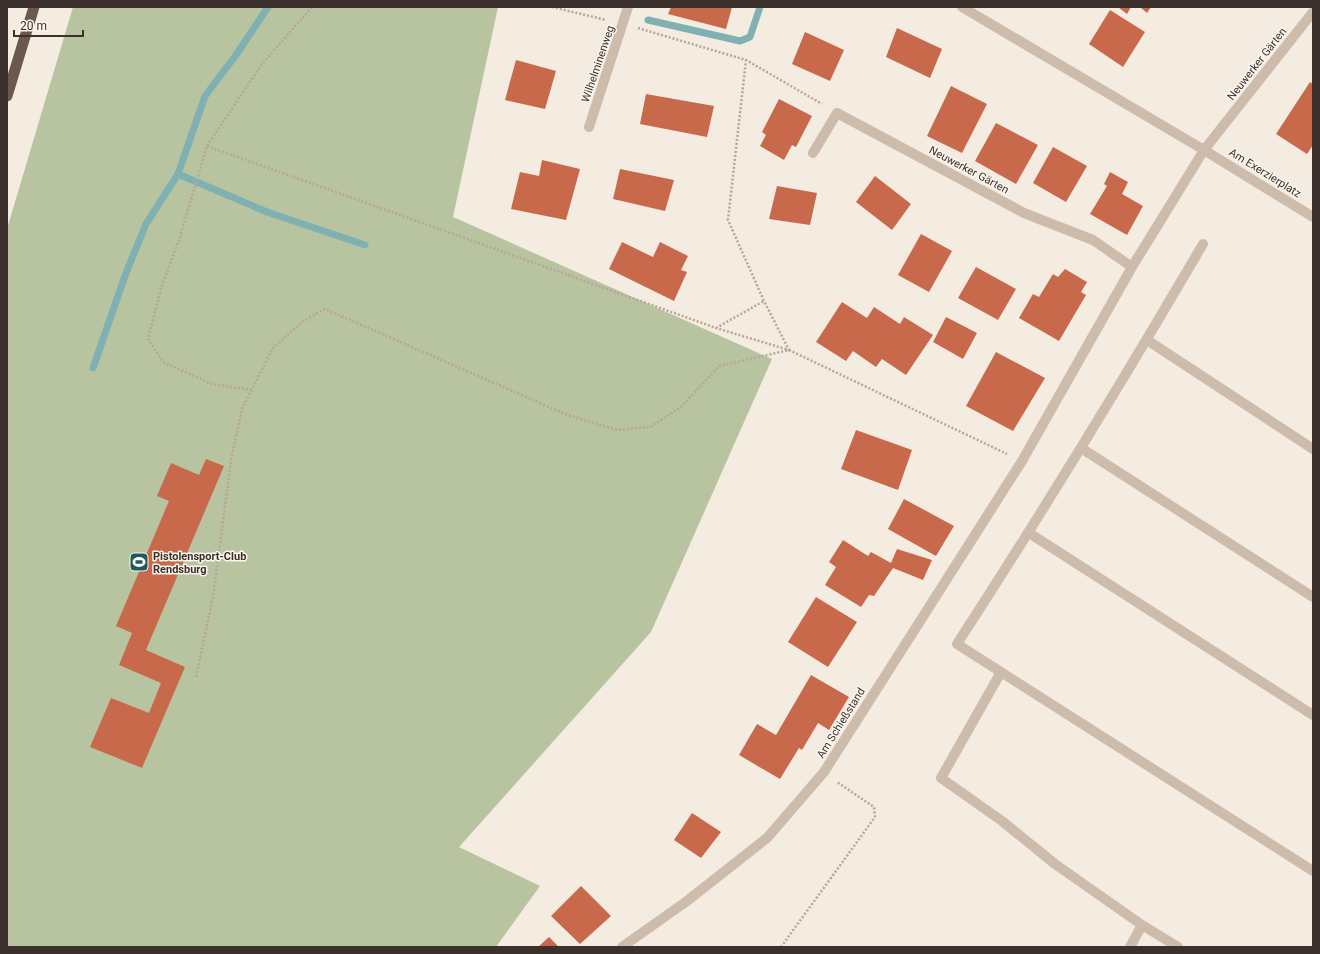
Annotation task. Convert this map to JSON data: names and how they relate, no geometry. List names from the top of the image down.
{
  "streets": {
    "street": [
      "Wilhelminenweg",
      "Neuwerker Gärten",
      "Am Exerzierplatz",
      "Am Schießstand"
    ]
  },
  "crossings": [
    ["Neuwerker Gärten", "Am Exerzierplatz"],
    ["Neuwerker Gärten", "Am Schießstand"]
  ],
  "places": {
    "sports": ["Pistolensport-Club Rendsburg"]
  },
  "scale_bar": "20 m"
}
